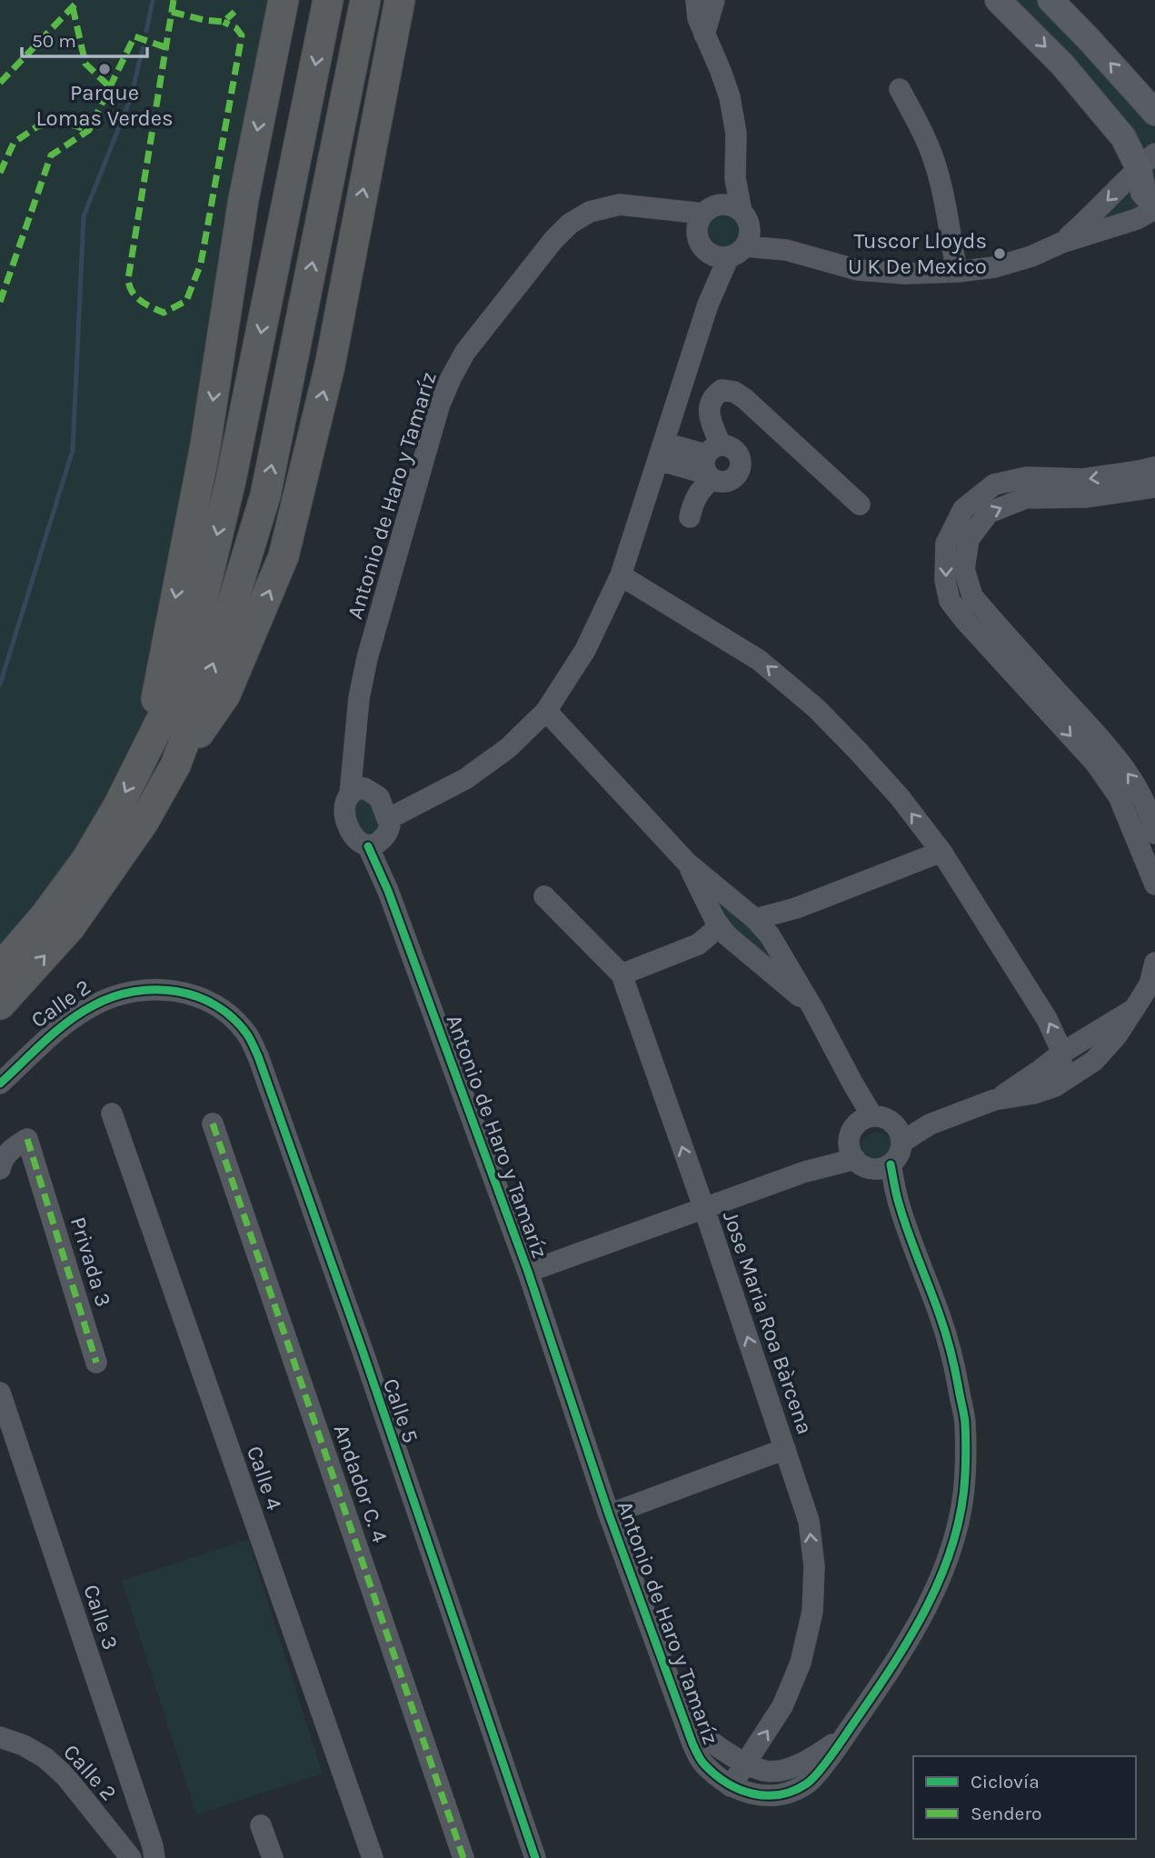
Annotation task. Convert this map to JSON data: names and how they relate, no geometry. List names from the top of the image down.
{
  "streets": {
    "street": [
      "Antonio de Haro y Tamaríz",
      "Calle 2",
      "Privada 3",
      "Jose Maria Roa Bàrcena",
      "Calle 5",
      "Calle 4",
      "Andador C. 4",
      "Calle 3"
    ]
  },
  "crossings": [
    ["Antonio de Haro y Tamaríz", "Jose Maria Roa Bàrcena"],
    ["Calle 2", "Calle 5"]
  ],
  "one_way": ["Jose Maria Roa Bàrcena"],
  "places": ["Parque Lomas Verdes", "Tuscor Lloyds U K De Mexico"],
  "legend": ["Ciclovía", "Sendero"],
  "scale_bar": "50 m"
}
